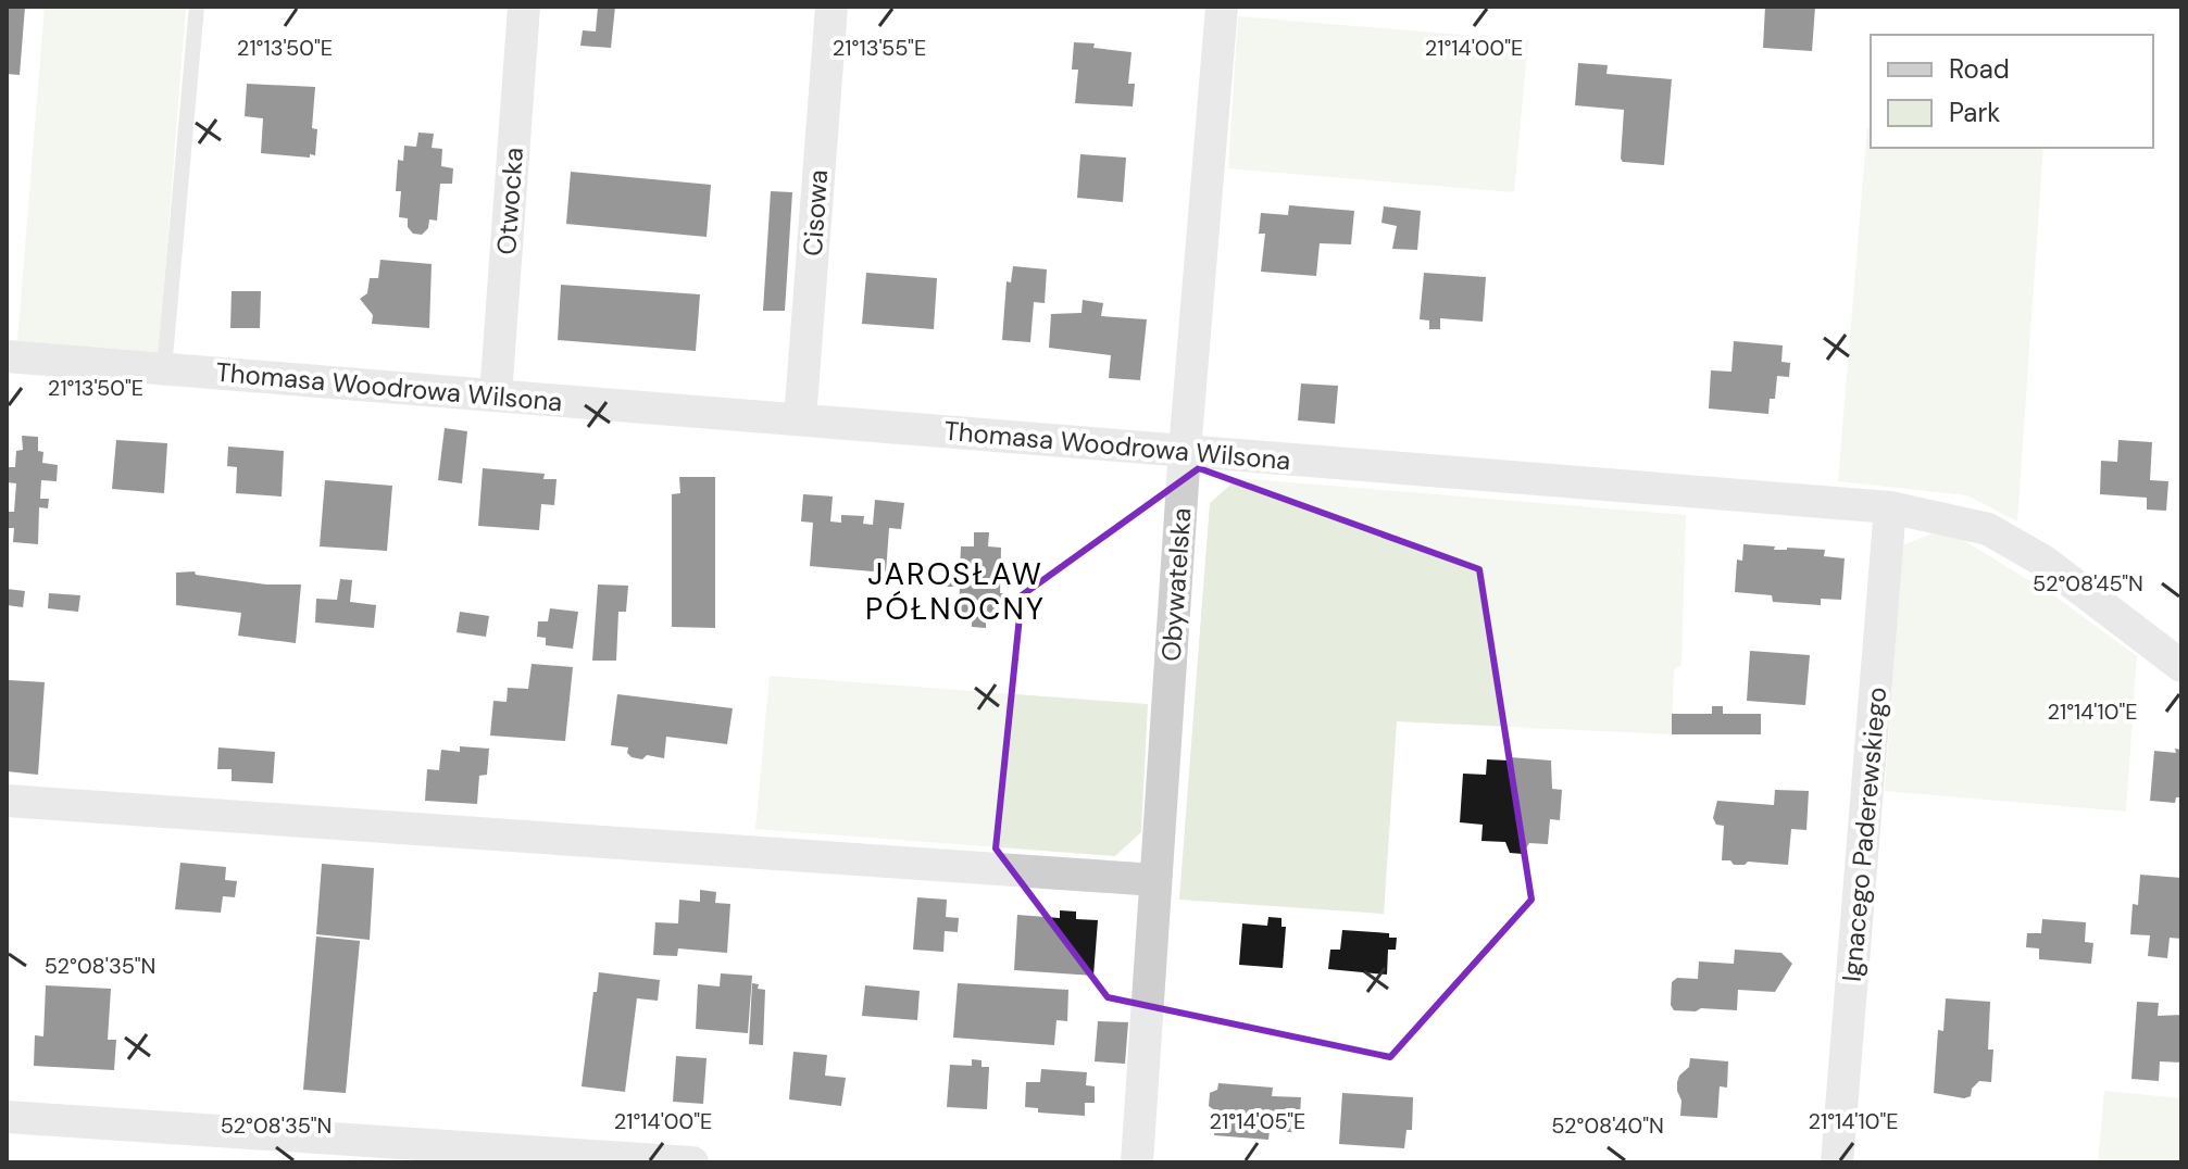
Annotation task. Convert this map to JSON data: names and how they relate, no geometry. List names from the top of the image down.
{
  "streets": {
    "street": [
      "Otwocka",
      "Cisowa",
      "Thomasa Woodrowa Wilsona",
      "Obywatelska",
      "Ignacego Paderewskiego"
    ]
  },
  "crossings": [
    ["Otwocka", "Thomasa Woodrowa Wilsona"],
    ["Cisowa", "Thomasa Woodrowa Wilsona"],
    ["Thomasa Woodrowa Wilsona", "Obywatelska"],
    ["Thomasa Woodrowa Wilsona", "Ignacego Paderewskiego"]
  ],
  "districts": ["JAROSŁAW PÓŁNOCNY"],
  "legend": ["Road", "Park"],
  "coordinates": [
    "21°13'50\"E",
    "21°13'55\"E",
    "21°14'00\"E",
    "52°08'45\"N",
    "21°14'10\"E",
    "52°08'35\"N",
    "21°14'05\"E",
    "52°08'40\"N"
  ]
}
